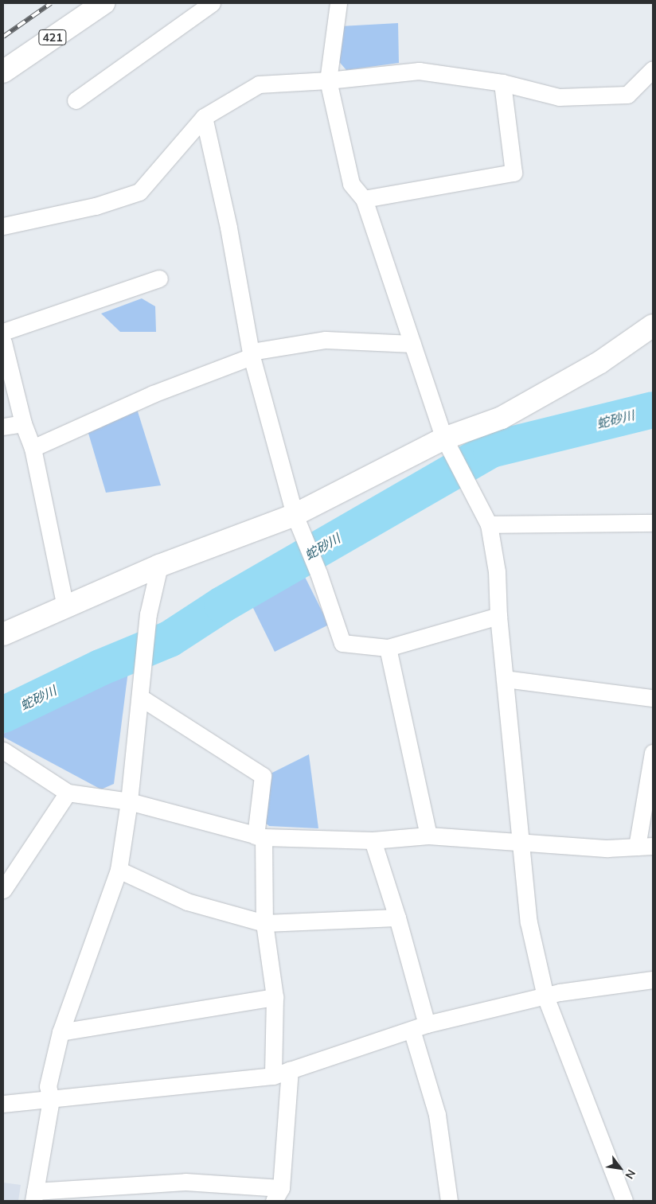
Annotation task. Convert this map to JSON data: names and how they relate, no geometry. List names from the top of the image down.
{
  "streets": {
    "main road": ["421"]
  },
  "water": ["蛇砂川"],
  "north": "bottom right"
}
